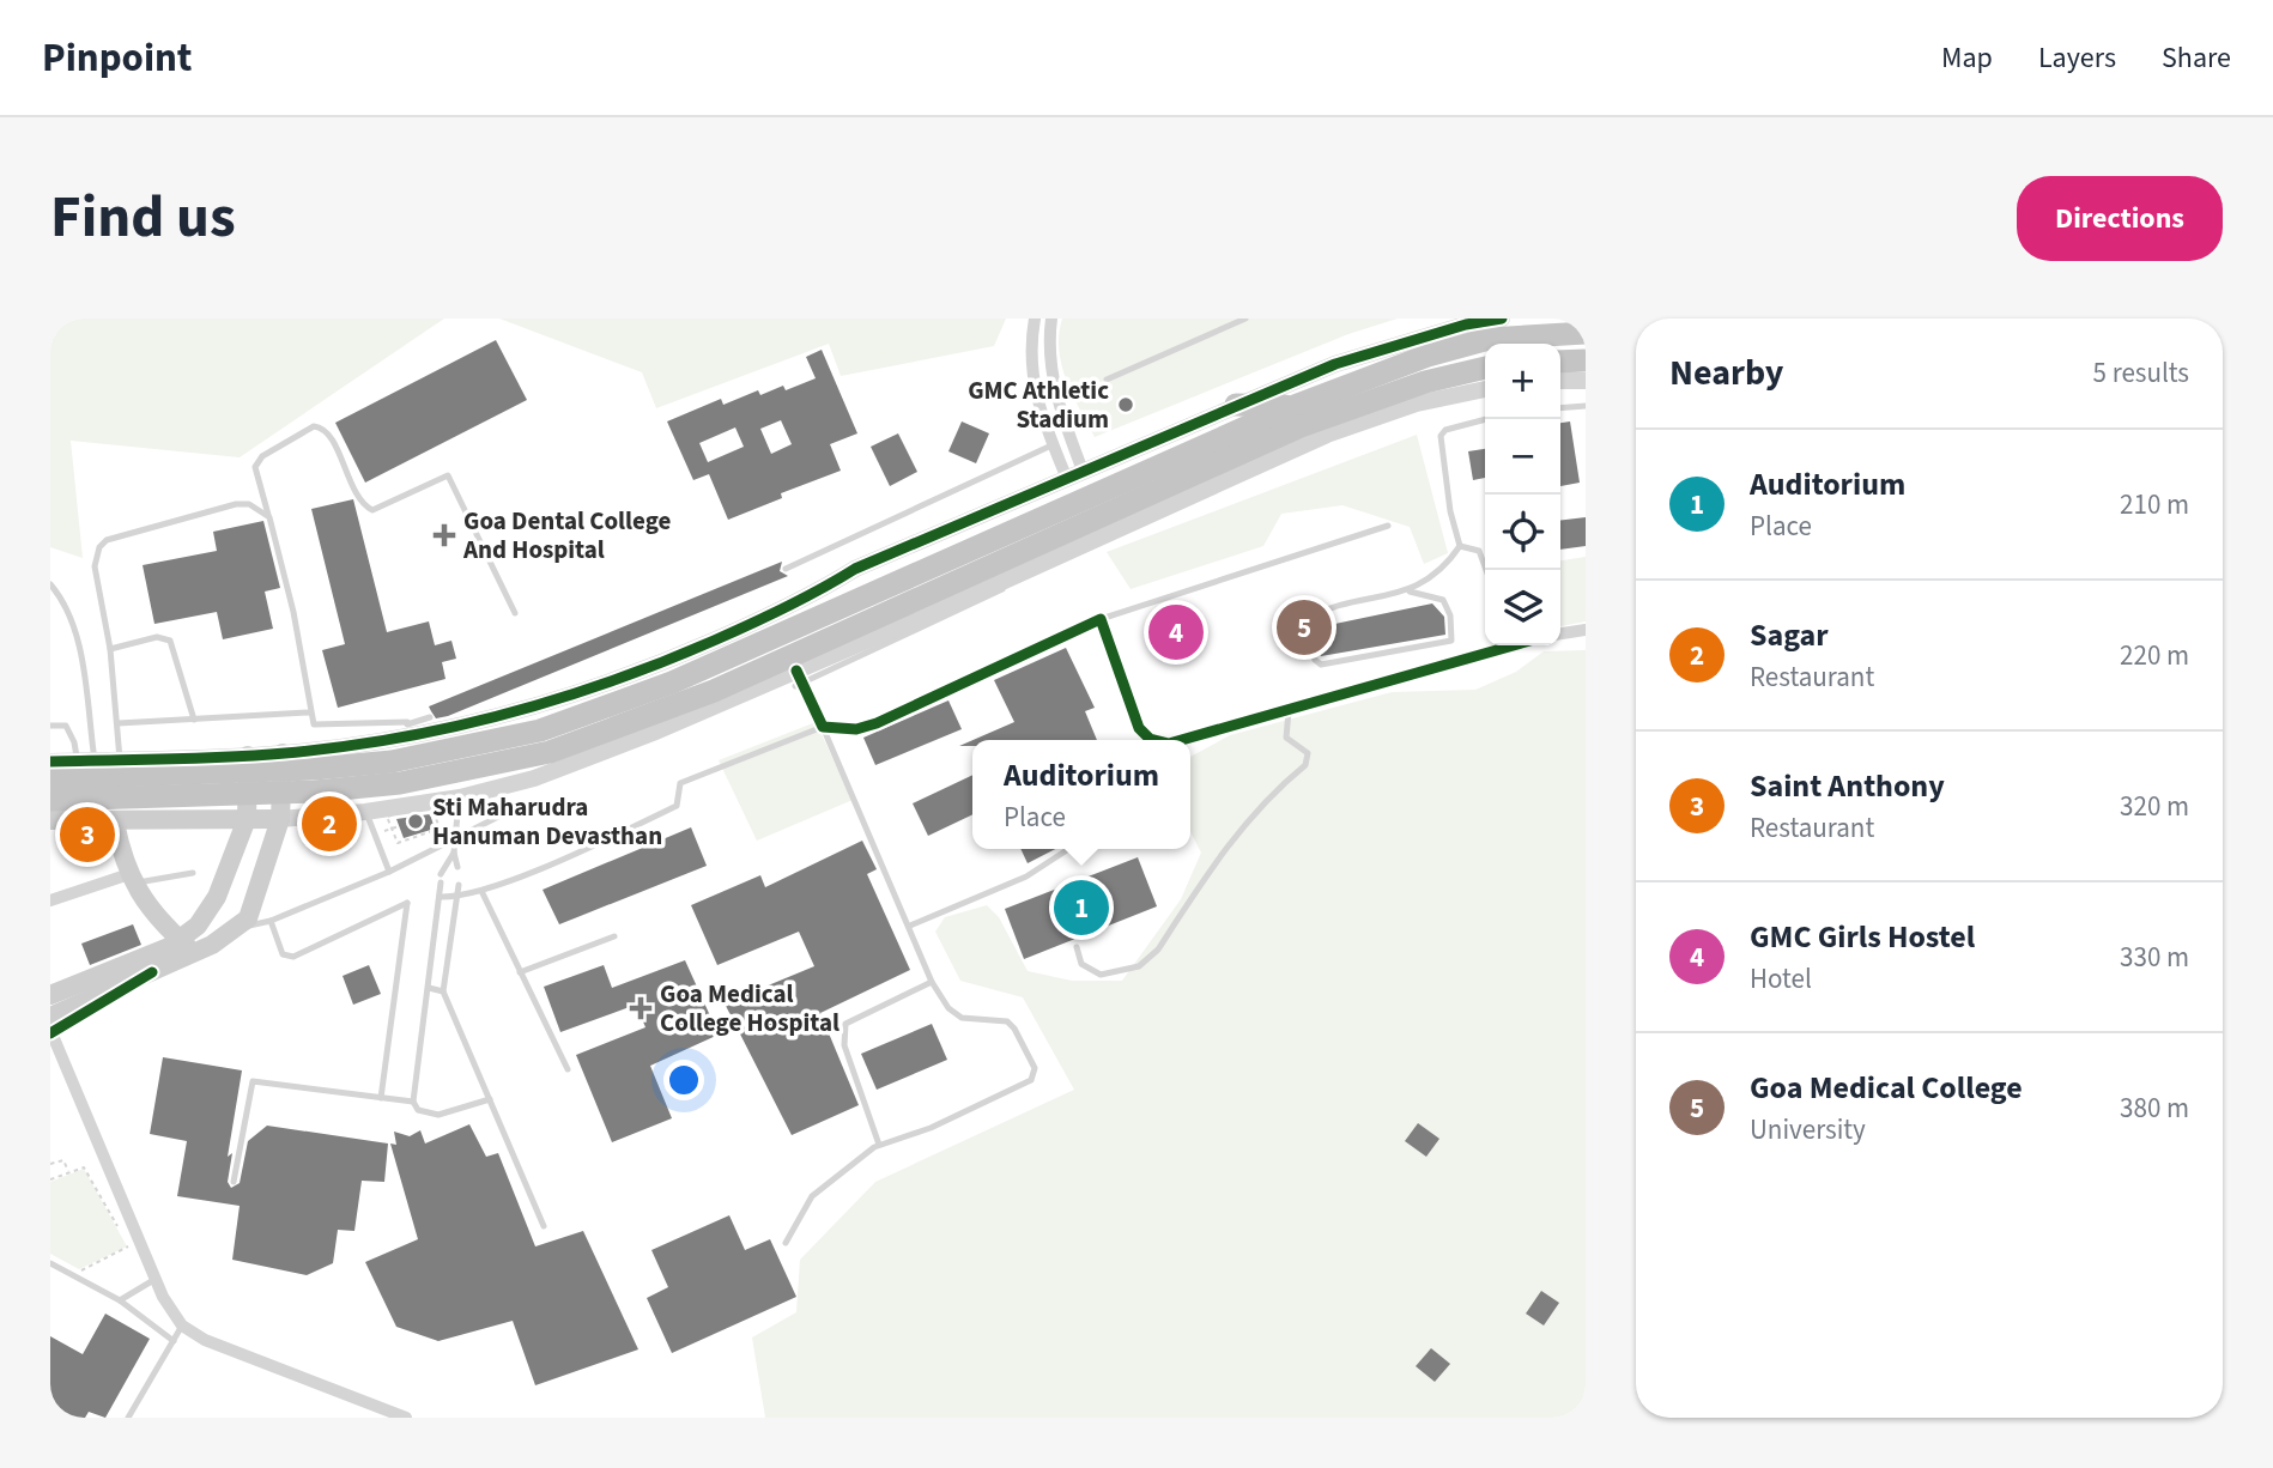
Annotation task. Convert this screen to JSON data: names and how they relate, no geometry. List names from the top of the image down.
{
  "places": {
    "other": ["GMC Athletic Stadium", "Sti Maharudra Hanuman Devasthan"],
    "health": ["Goa Dental College And Hospital", "Goa Medical College Hospital"]
  },
  "page": {
    "header": "Pinpoint",
    "nav": ["Map", "Layers", "Share"],
    "title": "Find us",
    "buttons": "Directions",
    "heading": ["Nearby", "5 results"],
    "map_buttons": ["+", "−"],
    "list": [
      {
        "mark": "1",
        "name": "Auditorium",
        "note": "Place",
        "value": "210 m"
      },
      {
        "mark": "2",
        "name": "Sagar",
        "note": "Restaurant",
        "value": "220 m"
      },
      {
        "mark": "3",
        "name": "Saint Anthony",
        "note": "Restaurant",
        "value": "320 m"
      },
      {
        "mark": "4",
        "name": "GMC Girls Hostel",
        "note": "Hotel",
        "value": "330 m"
      },
      {
        "mark": "5",
        "name": "Goa Medical College",
        "note": "University",
        "value": "380 m"
      }
    ],
    "pins": [
      "5",
      "4",
      "2",
      "3",
      "1"
    ],
    "popup": ["Auditorium", "Place"]
  }
}
